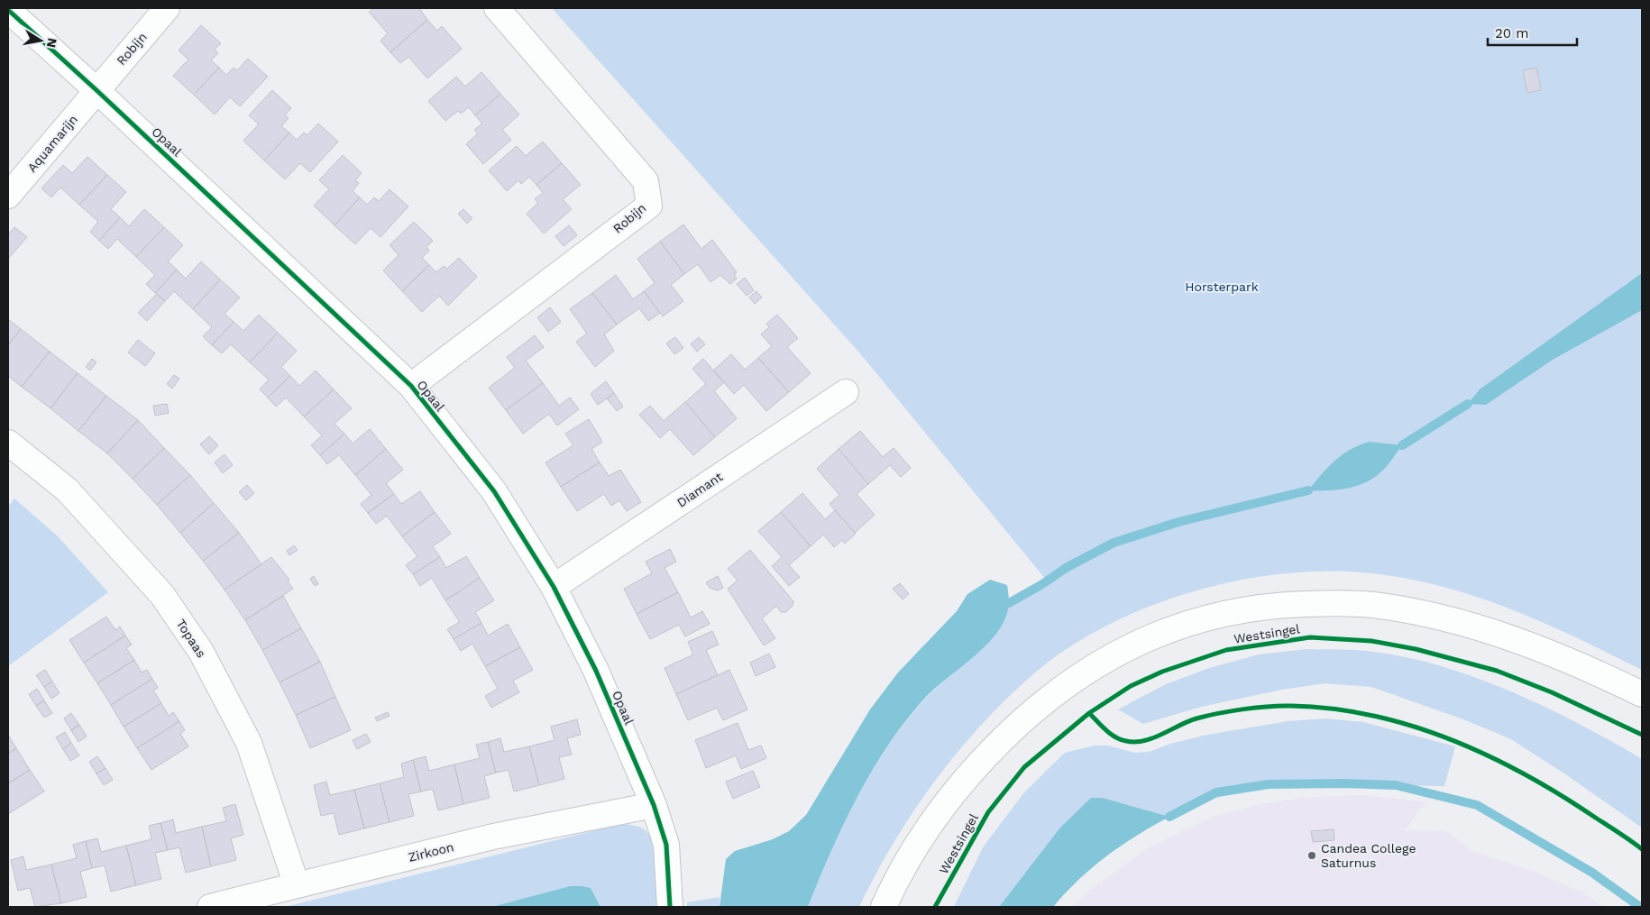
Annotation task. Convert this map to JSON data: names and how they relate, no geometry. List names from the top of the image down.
{
  "streets": {
    "street": [
      "Robijn",
      "Opaal",
      "Aquamarijn",
      "Diamant",
      "Westsingel",
      "Topaas",
      "Zirkoon"
    ]
  },
  "crossings": [
    ["Robijn", "Opaal"],
    ["Robijn", "Aquamarijn"],
    ["Opaal", "Aquamarijn"],
    ["Opaal", "Diamant"],
    ["Opaal", "Zirkoon"],
    ["Topaas", "Zirkoon"]
  ],
  "parks": ["Horsterpark"],
  "places": ["Candea College Saturnus"],
  "scale_bar": "20 m",
  "north": "right"
}
